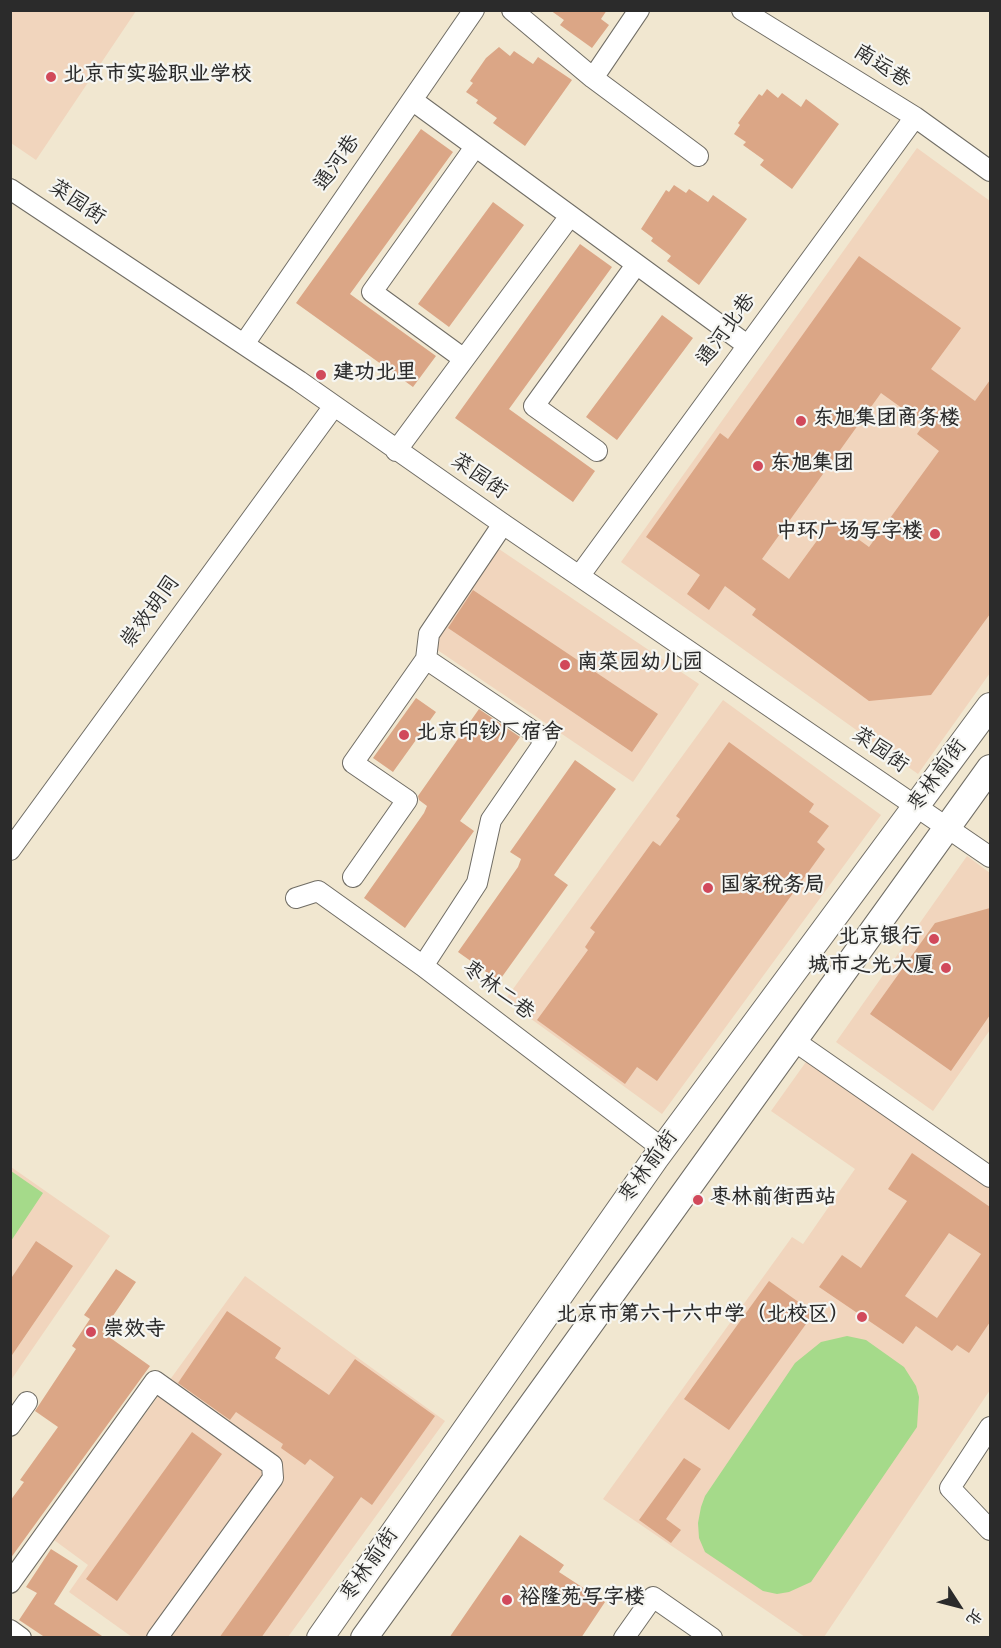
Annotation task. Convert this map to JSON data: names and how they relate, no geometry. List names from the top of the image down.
{
  "streets": {
    "main road": ["枣林前街"],
    "street": [
      "南运巷",
      "通河巷",
      "菜园街",
      "通河北巷",
      "崇效胡同",
      "枣林二巷"
    ]
  },
  "crossings": [
    ["南运巷", "通河北巷"],
    ["通河巷", "菜园街"],
    ["菜园街", "通河北巷"],
    ["菜园街", "崇效胡同"],
    ["菜园街", "枣林前街"],
    ["枣林前街", "枣林二巷"]
  ],
  "places": [
    "北京市实验职业学校",
    "建功北里",
    "东旭集团商务楼",
    "东旭集团",
    "中环广场写字楼",
    "南菜园幼儿园",
    "北京印钞厂宿舍",
    "国家税务局",
    "北京银行",
    "城市之光大厦",
    "枣林前街西站",
    "北京市第六十六中学（北校区）",
    "崇效寺",
    "裕隆苑写字楼"
  ],
  "north": "bottom right"
}
